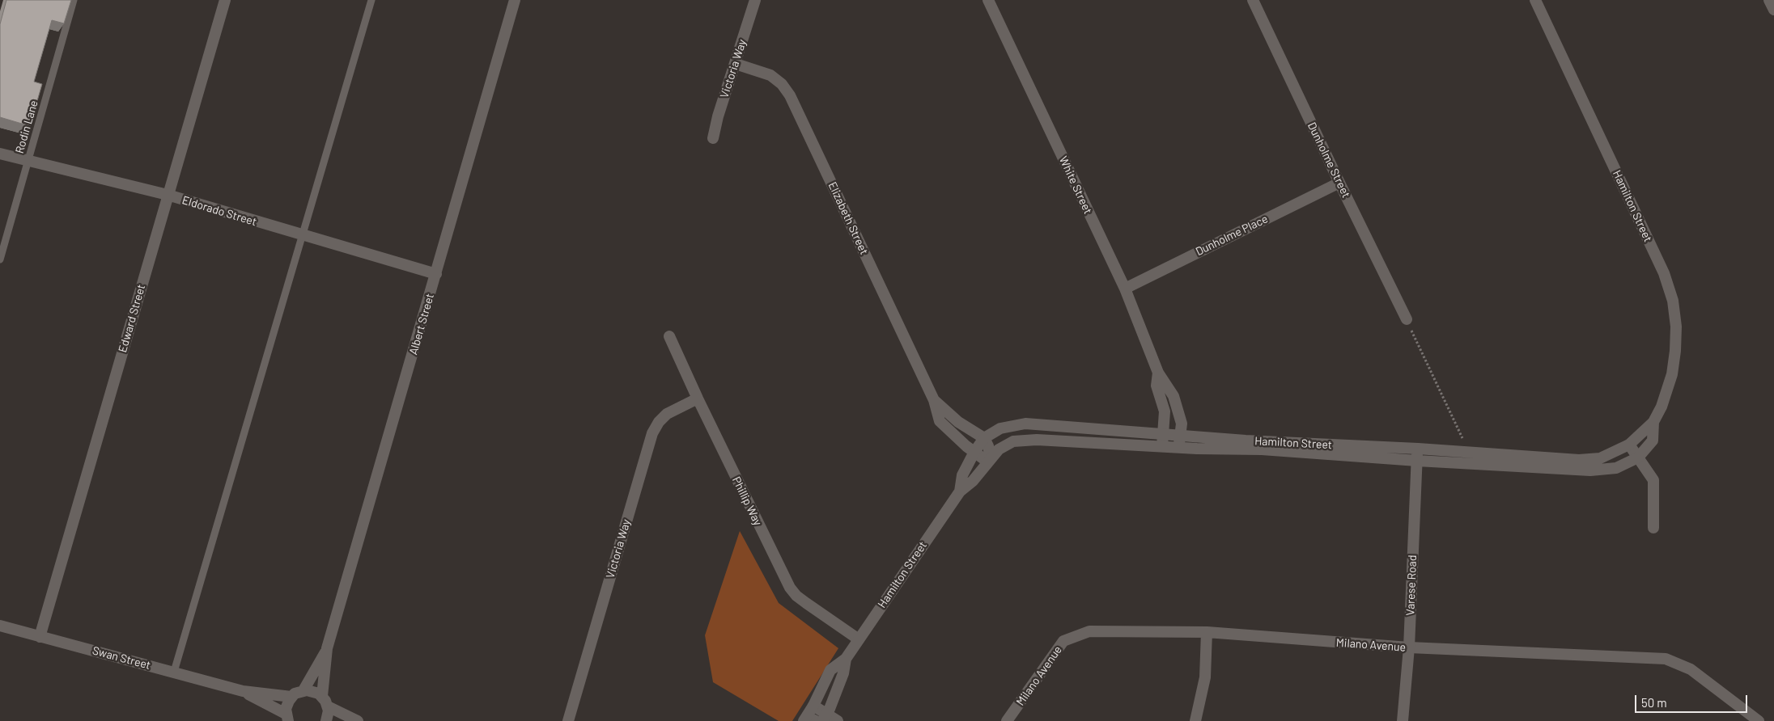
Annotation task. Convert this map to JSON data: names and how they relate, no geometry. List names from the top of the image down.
{
  "streets": {
    "street": [
      "Victoria Way",
      "Dunholme Street",
      "White Street",
      "Hamilton Street",
      "Eldorado Street",
      "Elizabeth Street",
      "Dunholme Place",
      "Edward Street",
      "Albert Street",
      "Phillip Way",
      "Varese Road",
      "Milano Avenue",
      "Swan Street"
    ],
    "lane": ["Rodin Lane"]
  },
  "crossings": [
    ["Victoria Way", "Elizabeth Street"],
    ["Victoria Way", "Phillip Way"],
    ["Rodin Lane", "Eldorado Street"],
    ["Dunholme Street", "Dunholme Place"],
    ["White Street", "Hamilton Street"],
    ["White Street", "Dunholme Place"],
    ["Hamilton Street", "Elizabeth Street"],
    ["Hamilton Street", "Phillip Way"],
    ["Hamilton Street", "Varese Road"],
    ["Eldorado Street", "Edward Street"],
    ["Eldorado Street", "Albert Street"],
    ["Edward Street", "Swan Street"],
    ["Varese Road", "Milano Avenue"]
  ],
  "scale_bar": "50 m"
}
